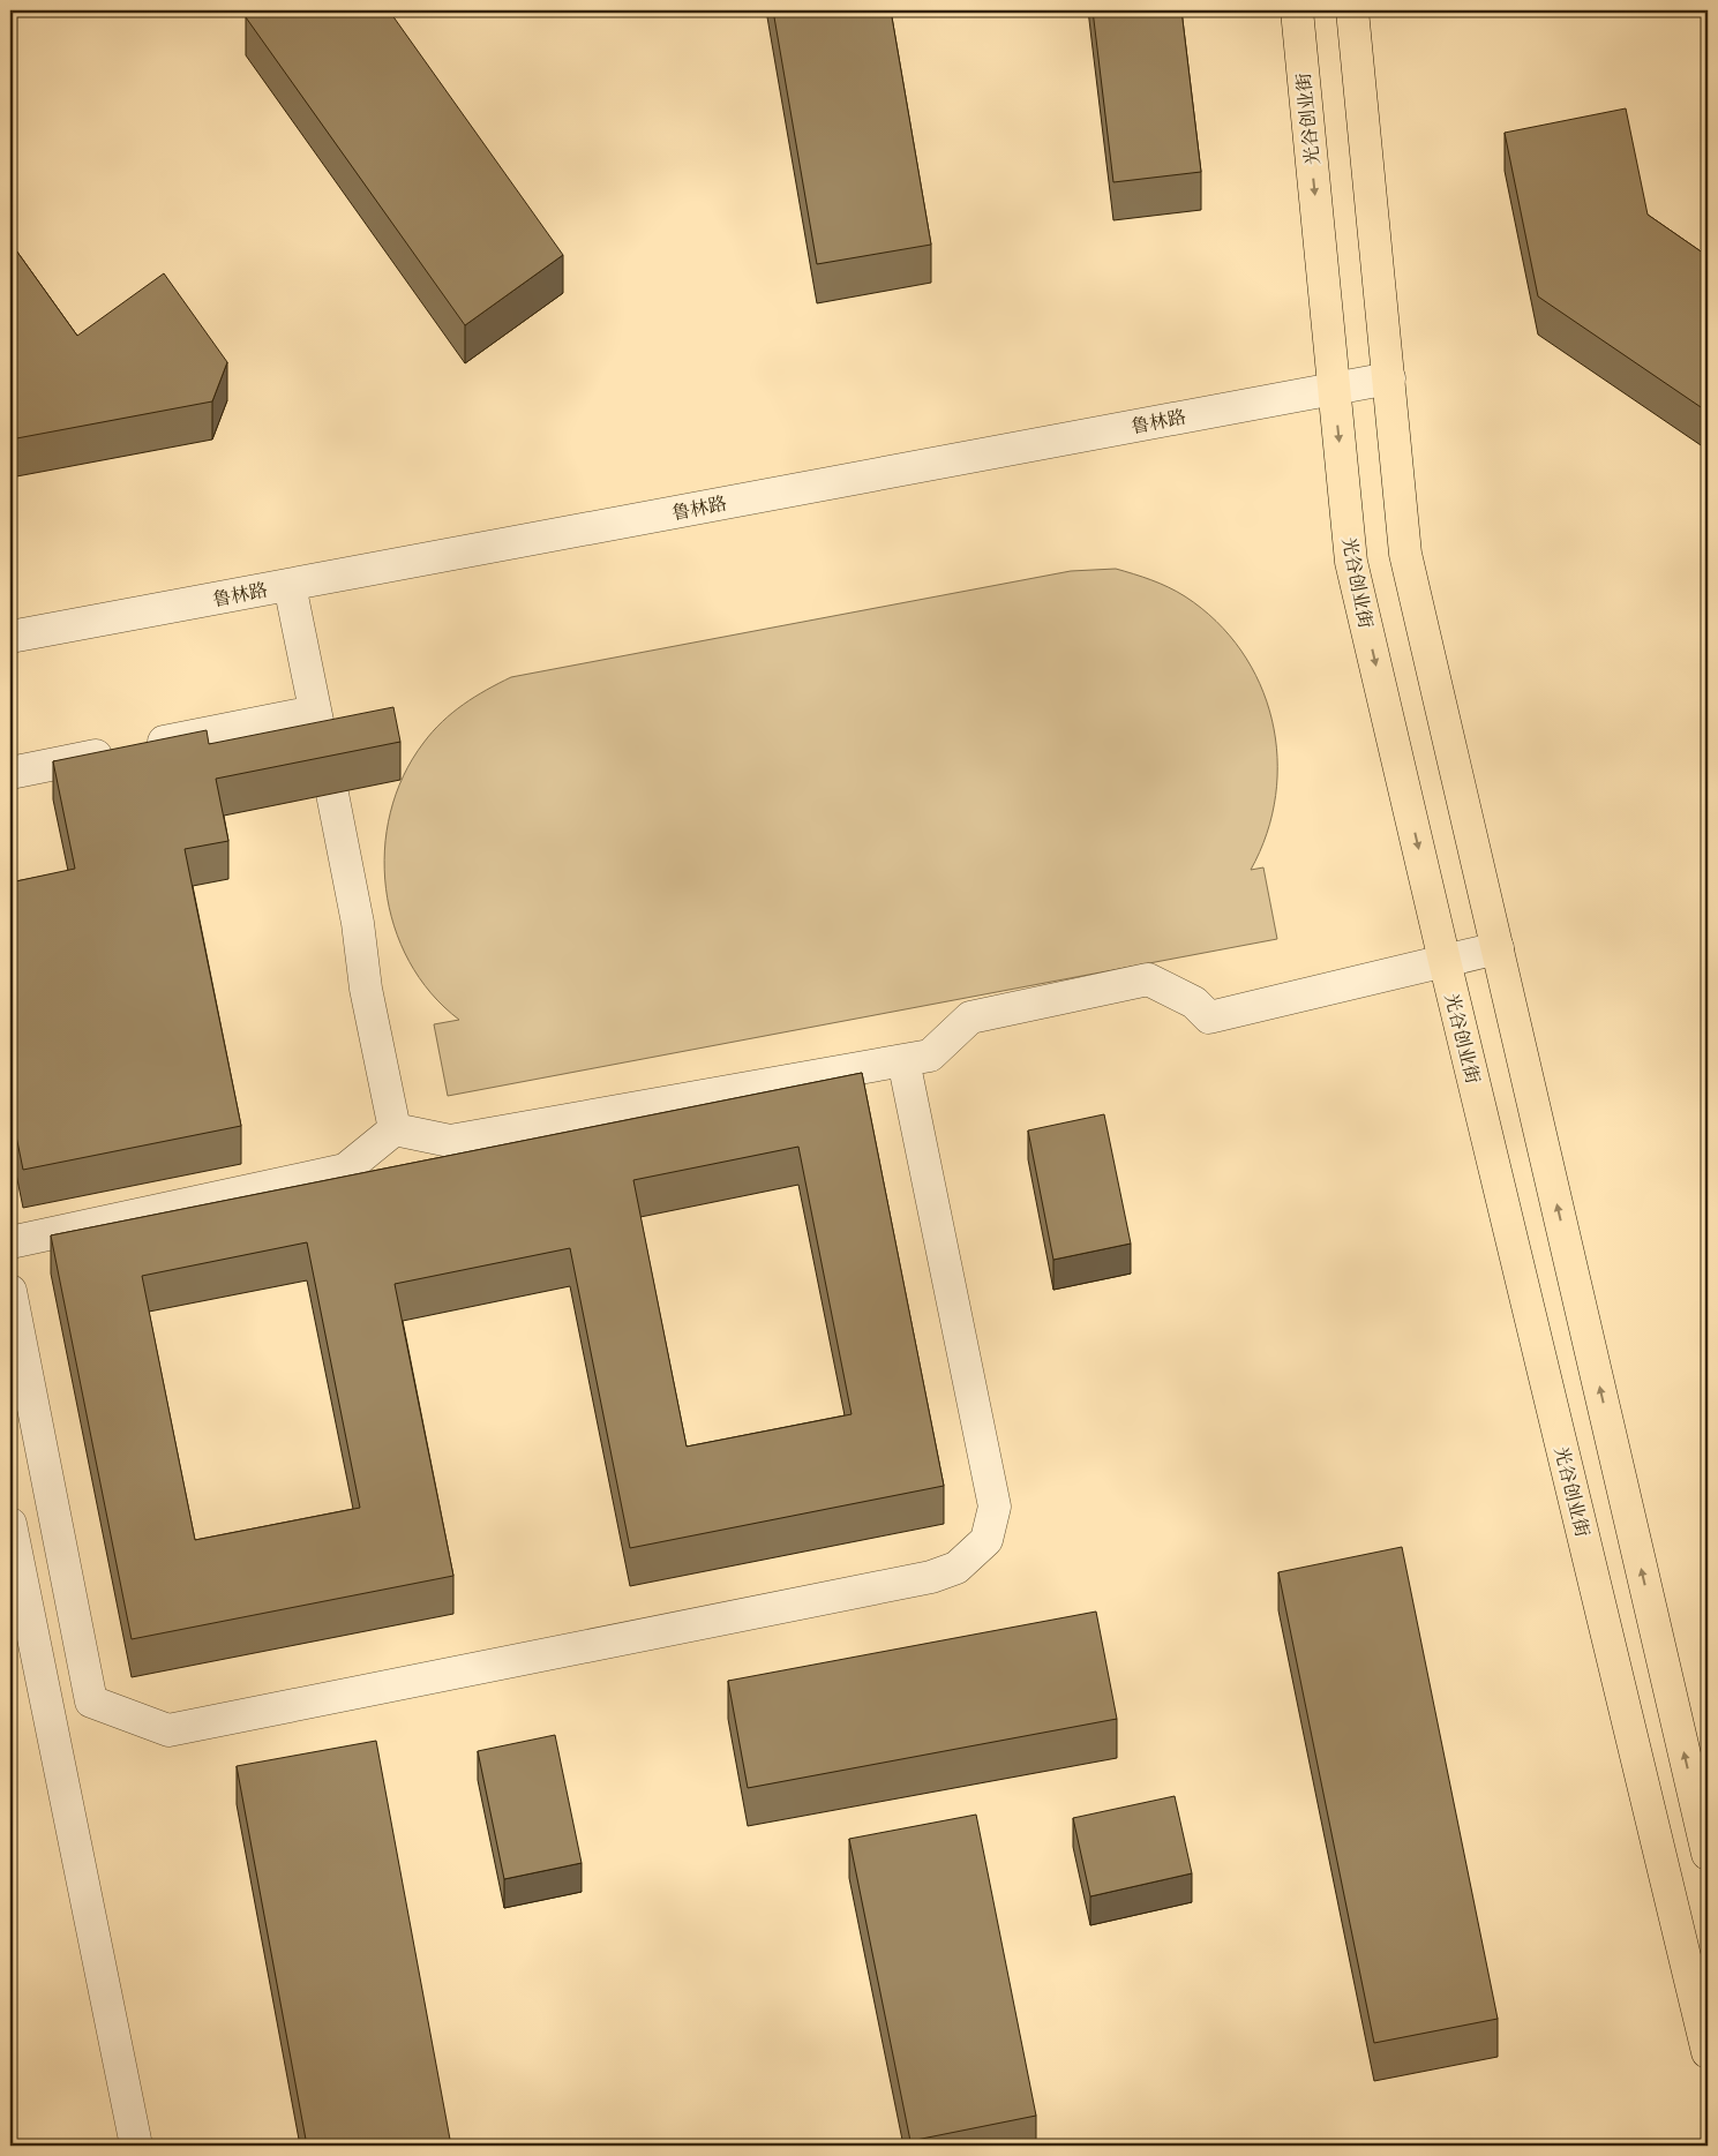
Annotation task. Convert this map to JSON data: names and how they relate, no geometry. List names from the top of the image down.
{
  "streets": {
    "main road": ["光谷创业街"],
    "street": ["鲁林路"]
  },
  "crossings": [
    ["光谷创业街", "鲁林路"]
  ]
}
